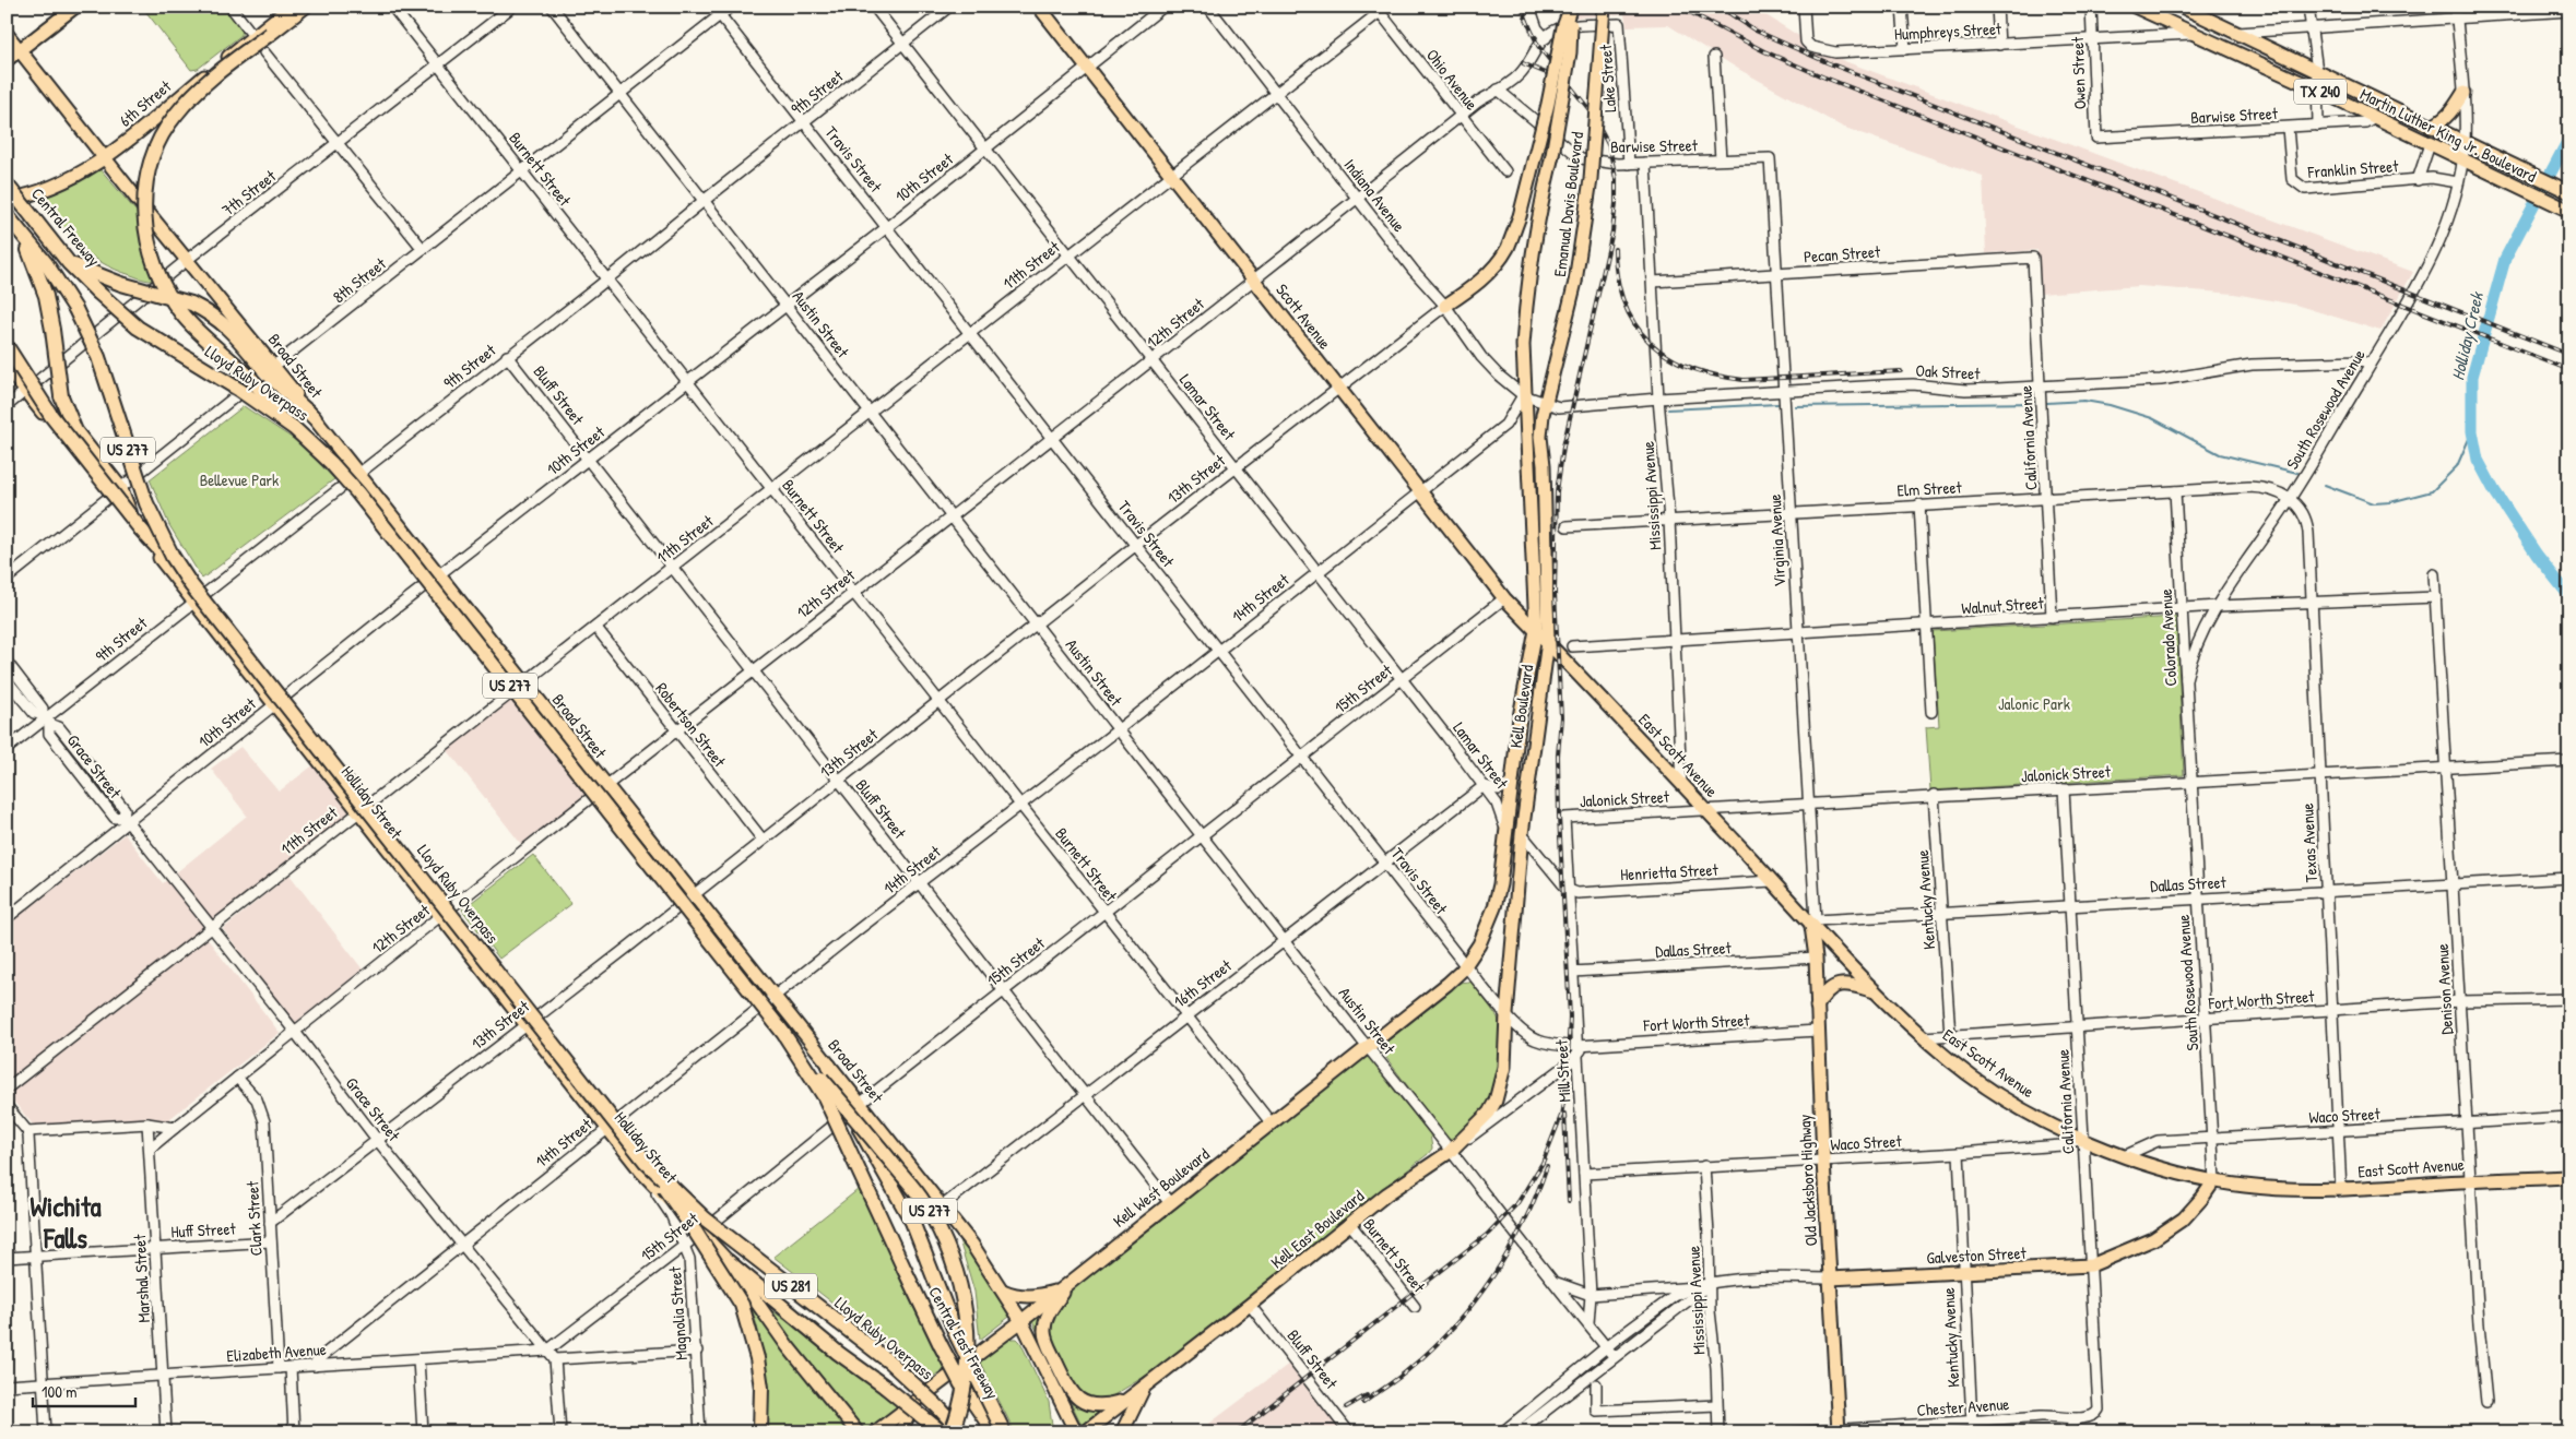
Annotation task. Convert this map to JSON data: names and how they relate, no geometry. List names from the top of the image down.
{
  "streets": {
    "highway": [
      "Central Freeway",
      "Lloyd Ruby Overpass",
      "US 277",
      "US 281",
      "Central East Freeway"
    ],
    "main road": [
      "TX 240",
      "6th Street",
      "Martin Luther King Jr. Boulevard",
      "Emanual Davis Boulevard",
      "Scott Avenue",
      "Broad Street",
      "Kell Boulevard",
      "East Scott Avenue",
      "Holliday Street",
      "Old Jacksboro Highway",
      "Kell West Boulevard",
      "Kell East Boulevard",
      "Galveston Street"
    ],
    "street": [
      "Humphreys Street",
      "Owen Street",
      "Lake Street",
      "Ohio Avenue",
      "9th Street",
      "Barwise Street",
      "Travis Street",
      "Burnett Street",
      "Franklin Street",
      "10th Street",
      "7th Street",
      "Indiana Avenue",
      "Pecan Street",
      "11th Street",
      "8th Street",
      "12th Street",
      "Austin Street",
      "Oak Street",
      "Bluff Street",
      "Lamar Street",
      "South Rosewood Avenue",
      "California Avenue",
      "13th Street",
      "Elm Street",
      "Mississippi Avenue",
      "Virginia Avenue",
      "14th Street",
      "Walnut Street",
      "Colorado Avenue",
      "15th Street",
      "Robertson Street",
      "Grace Street",
      "Jalonick Street",
      "Texas Avenue",
      "Henrietta Street",
      "Dallas Street",
      "Kentucky Avenue",
      "16th Street",
      "Denison Avenue",
      "Fort Worth Street",
      "Mill Street",
      "Waco Street",
      "Clark Street",
      "Huff Street",
      "Marshal Street",
      "Magnolia Street",
      "Elizabeth Avenue",
      "Chester Avenue"
    ]
  },
  "crossings": [
    ["Humphreys Street", "Owen Street"],
    ["Humphreys Street", "Martin Luther King Jr. Boulevard"],
    ["Owen Street", "Barwise Street"],
    ["Lake Street", "Barwise Street"],
    ["Lake Street", "12th Street"],
    ["Ohio Avenue", "11th Street"],
    ["Ohio Avenue", "12th Street"],
    ["9th Street", "Travis Street"],
    ["9th Street", "Burnett Street"],
    ["9th Street", "Austin Street"],
    ["9th Street", "Broad Street"],
    ["9th Street", "Bluff Street"],
    ["9th Street", "Lamar Street"],
    ["9th Street", "Grace Street"],
    ["9th Street", "Holliday Street"],
    ["6th Street", "Broad Street"],
    ["Barwise Street", "Martin Luther King Jr. Boulevard"],
    ["Barwise Street", "Franklin Street"],
    ["Barwise Street", "12th Street"],
    ["Barwise Street", "Mississippi Avenue"],
    ["Barwise Street", "Virginia Avenue"],
    ["Martin Luther King Jr. Boulevard", "South Rosewood Avenue"],
    ["Travis Street", "10th Street"],
    ["Travis Street", "11th Street"],
    ["Travis Street", "8th Street"],
    ["Travis Street", "12th Street"],
    ["Travis Street", "13th Street"],
    ["Travis Street", "14th Street"],
    ["Travis Street", "15th Street"],
    ["Travis Street", "Kell Boulevard"],
    ["Travis Street", "16th Street"],
    ["Travis Street", "Fort Worth Street"],
    ["Travis Street", "Mill Street"],
    ["Travis Street", "Kell West Boulevard"],
    ["Travis Street", "Kell East Boulevard"],
    ["Burnett Street", "10th Street"],
    ["Burnett Street", "7th Street"],
    ["Burnett Street", "11th Street"],
    ["Burnett Street", "8th Street"],
    ["Burnett Street", "12th Street"],
    ["Burnett Street", "13th Street"],
    ["Burnett Street", "14th Street"],
    ["Burnett Street", "15th Street"],
    ["Burnett Street", "16th Street"],
    ["Burnett Street", "Kell West Boulevard"],
    ["Burnett Street", "Kell East Boulevard"],
    ["Franklin Street", "South Rosewood Avenue"],
    ["10th Street", "Scott Avenue"],
    ["10th Street", "Austin Street"],
    ["10th Street", "Broad Street"],
    ["10th Street", "Bluff Street"],
    ["10th Street", "Lamar Street"],
    ["10th Street", "Grace Street"],
    ["10th Street", "Holliday Street"],
    ["7th Street", "Broad Street"],
    ["7th Street", "Holliday Street"],
    ["Indiana Avenue", "Emanual Davis Boulevard"],
    ["Indiana Avenue", "11th Street"],
    ["Indiana Avenue", "12th Street"],
    ["Indiana Avenue", "Oak Street"],
    ["Indiana Avenue", "13th Street"],
    ["Indiana Avenue", "14th Street"],
    ["Indiana Avenue", "Kell Boulevard"],
    ["Emanual Davis Boulevard", "Oak Street"],
    ["Emanual Davis Boulevard", "14th Street"],
    ["Emanual Davis Boulevard", "Kell Boulevard"],
    ["Central Freeway", "Lloyd Ruby Overpass"],
    ["Pecan Street", "California Avenue"],
    ["Pecan Street", "Mississippi Avenue"],
    ["Pecan Street", "Virginia Avenue"],
    ["11th Street", "Scott Avenue"],
    ["11th Street", "Austin Street"],
    ["11th Street", "Broad Street"],
    ["11th Street", "Bluff Street"],
    ["11th Street", "Lamar Street"],
    ["11th Street", "Robertson Street"],
    ["11th Street", "Grace Street"],
    ["11th Street", "Holliday Street"],
    ["8th Street", "Austin Street"],
    ["8th Street", "Broad Street"],
    ["8th Street", "Holliday Street"],
    ["Scott Avenue", "12th Street"],
    ["Scott Avenue", "13th Street"],
    ["Scott Avenue", "14th Street"],
    ["Scott Avenue", "15th Street"],
    ["Scott Avenue", "Kell Boulevard"],
    ["Scott Avenue", "East Scott Avenue"],
    ["12th Street", "Austin Street"],
    ["12th Street", "Broad Street"],
    ["12th Street", "Bluff Street"],
    ["12th Street", "Lamar Street"],
    ["12th Street", "Robertson Street"],
    ["12th Street", "Grace Street"],
    ["12th Street", "Holliday Street"],
    ["12th Street", "Clark Street"],
    ["12th Street", "Marshal Street"],
    ["Austin Street", "13th Street"],
    ["Austin Street", "14th Street"],
    ["Austin Street", "15th Street"],
    ["Austin Street", "16th Street"],
    ["Austin Street", "Mill Street"],
    ["Austin Street", "Kell West Boulevard"],
    ["Austin Street", "Kell East Boulevard"],
    ["Austin Street", "Galveston Street"],
    ["Broad Street", "13th Street"],
    ["Broad Street", "14th Street"],
    ["Broad Street", "15th Street"],
    ["Broad Street", "16th Street"],
    ["Broad Street", "Kell West Boulevard"],
    ["Oak Street", "South Rosewood Avenue"],
    ["Oak Street", "California Avenue"],
    ["Oak Street", "Mississippi Avenue"],
    ["Oak Street", "Virginia Avenue"],
    ["Oak Street", "14th Street"],
    ["Oak Street", "Kell Boulevard"],
    ["Lloyd Ruby Overpass", "US 277"],
    ["Lloyd Ruby Overpass", "Holliday Street"],
    ["Lloyd Ruby Overpass", "Magnolia Street"],
    ["Lloyd Ruby Overpass", "Central East Freeway"],
    ["Bluff Street", "13th Street"],
    ["Bluff Street", "14th Street"],
    ["Bluff Street", "15th Street"],
    ["Bluff Street", "16th Street"],
    ["Bluff Street", "Kell West Boulevard"],
    ["Bluff Street", "Kell East Boulevard"],
    ["Lamar Street", "13th Street"],
    ["Lamar Street", "14th Street"],
    ["Lamar Street", "15th Street"],
    ["Lamar Street", "Kell Boulevard"],
    ["Lamar Street", "16th Street"],
    ["South Rosewood Avenue", "Elm Street"],
    ["South Rosewood Avenue", "Walnut Street"],
    ["South Rosewood Avenue", "Colorado Avenue"],
    ["South Rosewood Avenue", "East Scott Avenue"],
    ["South Rosewood Avenue", "Jalonick Street"],
    ["South Rosewood Avenue", "Texas Avenue"],
    ["South Rosewood Avenue", "Dallas Street"],
    ["South Rosewood Avenue", "Fort Worth Street"],
    ["South Rosewood Avenue", "Waco Street"],
    ["South Rosewood Avenue", "Galveston Street"],
    ["California Avenue", "Elm Street"],
    ["California Avenue", "Walnut Street"],
    ["California Avenue", "East Scott Avenue"],
    ["California Avenue", "Jalonick Street"],
    ["California Avenue", "Dallas Street"],
    ["California Avenue", "Fort Worth Street"],
    ["California Avenue", "Waco Street"],
    ["California Avenue", "Galveston Street"],
    ["California Avenue", "Chester Avenue"],
    ["US 277", "Holliday Street"],
    ["US 277", "Magnolia Street"],
    ["13th Street", "Robertson Street"],
    ["13th Street", "Grace Street"],
    ["13th Street", "Holliday Street"],
    ["13th Street", "Clark Street"],
    ["Elm Street", "Mississippi Avenue"],
    ["Elm Street", "Virginia Avenue"],
    ["Elm Street", "Colorado Avenue"],
    ["Elm Street", "Texas Avenue"],
    ["Mississippi Avenue", "Walnut Street"],
    ["Mississippi Avenue", "East Scott Avenue"],
    ["Mississippi Avenue", "Waco Street"],
    ["Mississippi Avenue", "Galveston Street"],
    ["Virginia Avenue", "Walnut Street"],
    ["Virginia Avenue", "East Scott Avenue"],
    ["Virginia Avenue", "Jalonick Street"],
    ["Virginia Avenue", "Dallas Street"],
    ["Virginia Avenue", "Old Jacksboro Highway"],
    ["14th Street", "Kell Boulevard"],
    ["14th Street", "Grace Street"],
    ["14th Street", "Holliday Street"],
    ["14th Street", "Elizabeth Avenue"],
    ["Walnut Street", "Colorado Avenue"],
    ["Walnut Street", "Texas Avenue"],
    ["Walnut Street", "Denison Avenue"],
    ["Colorado Avenue", "Jalonick Street"],
    ["15th Street", "Grace Street"],
    ["15th Street", "Holliday Street"],
    ["15th Street", "Magnolia Street"],
    ["15th Street", "Elizabeth Avenue"],
    ["Kell Boulevard", "East Scott Avenue"],
    ["Kell Boulevard", "Kell West Boulevard"],
    ["Kell Boulevard", "Kell East Boulevard"],
    ["East Scott Avenue", "Jalonick Street"],
    ["East Scott Avenue", "Texas Avenue"],
    ["East Scott Avenue", "Henrietta Street"],
    ["East Scott Avenue", "Dallas Street"],
    ["East Scott Avenue", "Denison Avenue"],
    ["East Scott Avenue", "Fort Worth Street"],
    ["East Scott Avenue", "Waco Street"],
    ["East Scott Avenue", "Old Jacksboro Highway"],
    ["East Scott Avenue", "Galveston Street"],
    ["Grace Street", "Elizabeth Avenue"],
    ["Jalonick Street", "Texas Avenue"],
    ["Jalonick Street", "Kentucky Avenue"],
    ["Jalonick Street", "Denison Avenue"],
    ["Jalonick Street", "Mill Street"],
    ["Holliday Street", "Magnolia Street"],
    ["Texas Avenue", "Dallas Street"],
    ["Texas Avenue", "Fort Worth Street"],
    ["Texas Avenue", "Waco Street"],
    ["Henrietta Street", "Mill Street"],
    ["Dallas Street", "Kentucky Avenue"],
    ["Dallas Street", "Denison Avenue"],
    ["Dallas Street", "Mill Street"],
    ["Dallas Street", "Old Jacksboro Highway"],
    ["Kentucky Avenue", "Fort Worth Street"],
    ["Kentucky Avenue", "Waco Street"],
    ["Kentucky Avenue", "Galveston Street"],
    ["Kentucky Avenue", "Chester Avenue"],
    ["Denison Avenue", "Fort Worth Street"],
    ["Denison Avenue", "Waco Street"],
    ["Fort Worth Street", "Mill Street"],
    ["Fort Worth Street", "Old Jacksboro Highway"],
    ["Mill Street", "Waco Street"],
    ["Mill Street", "Galveston Street"],
    ["Waco Street", "Old Jacksboro Highway"],
    ["Old Jacksboro Highway", "Galveston Street"],
    ["Old Jacksboro Highway", "Chester Avenue"],
    ["Clark Street", "Huff Street"],
    ["Clark Street", "Elizabeth Avenue"],
    ["Huff Street", "Marshal Street"],
    ["Marshal Street", "Elizabeth Avenue"]
  ],
  "districts": ["Wichita Falls"],
  "water": ["Holliday Creek"],
  "parks": ["Bellevue Park", "Jalonic Park"],
  "scale_bar": "100 m"
}
